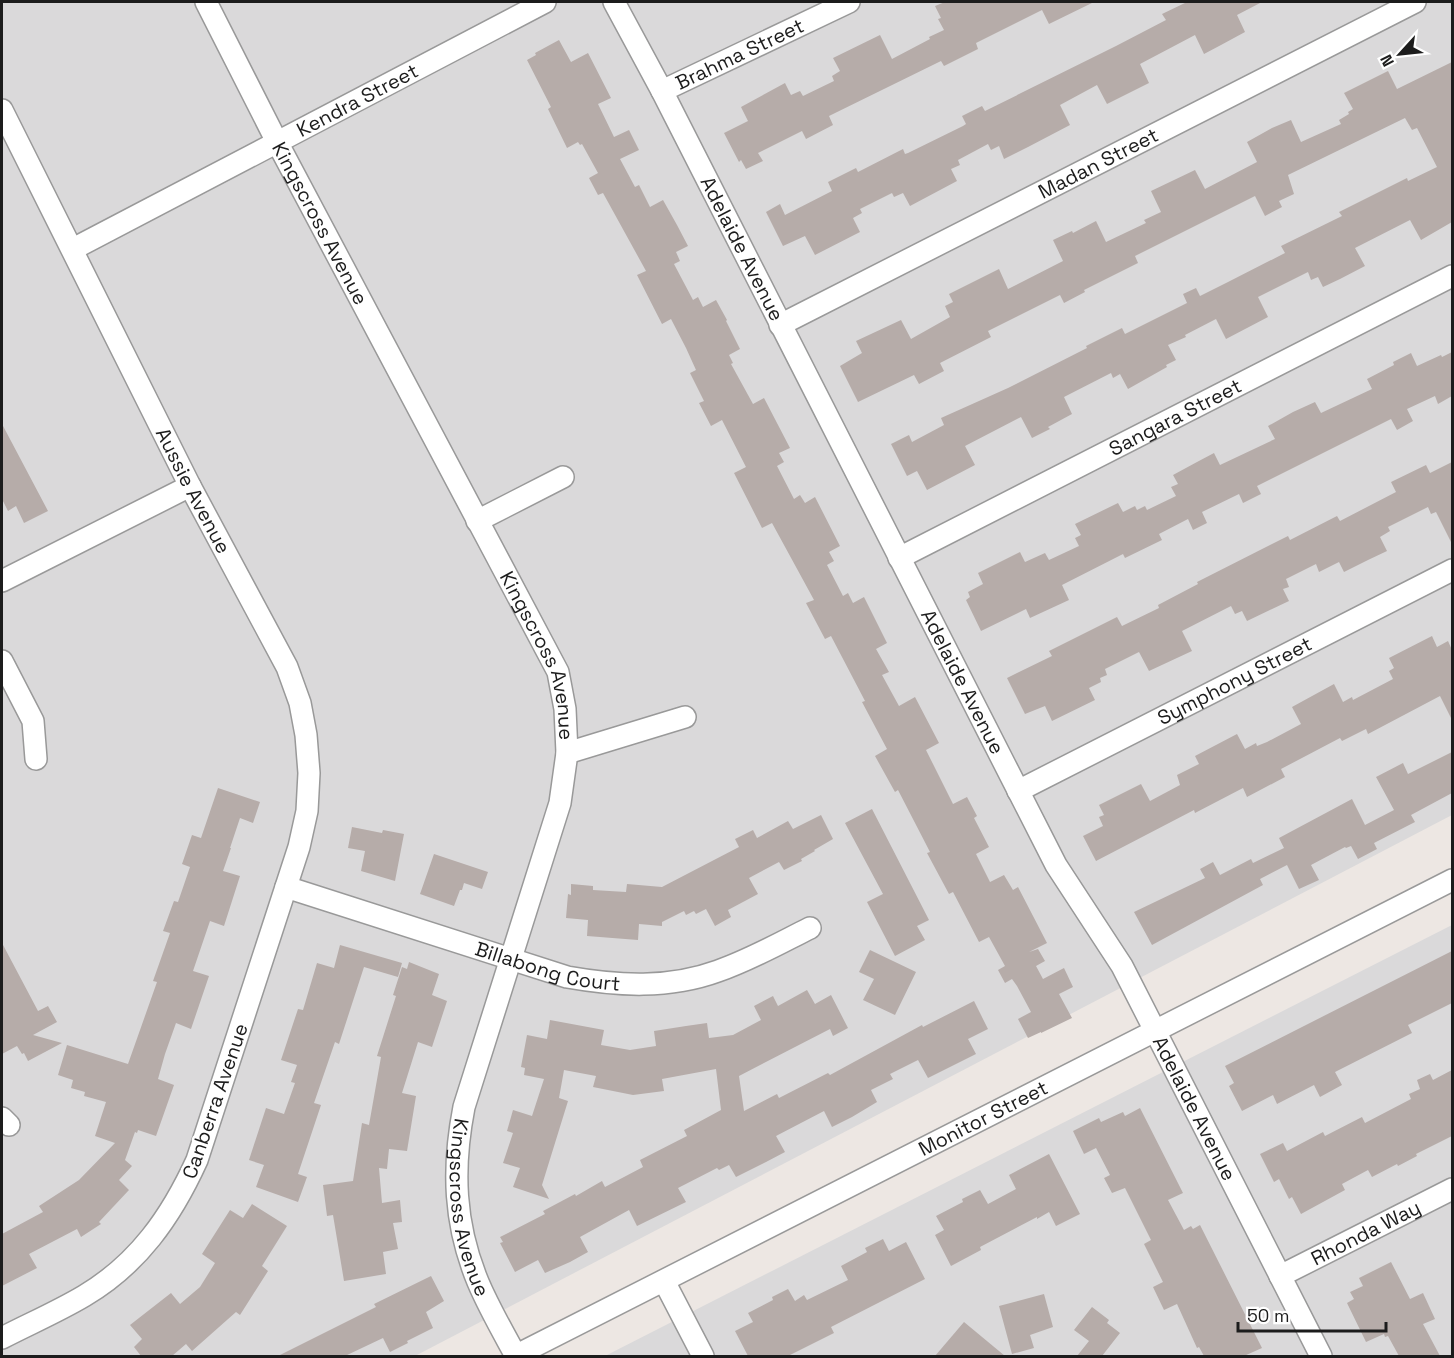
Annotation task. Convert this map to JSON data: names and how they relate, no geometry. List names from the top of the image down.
{
  "streets": {
    "street": [
      "Brahma Street",
      "Kendra Street",
      "Madan Street",
      "Kingscross Avenue",
      "Adelaide Avenue",
      "Sangara Street",
      "Aussie Avenue",
      "Symphony Street",
      "Billabong Court",
      "Canberra Avenue",
      "Monitor Street",
      "Rhonda Way"
    ]
  },
  "crossings": [
    ["Brahma Street", "Adelaide Avenue"],
    ["Kendra Street", "Kingscross Avenue"],
    ["Kendra Street", "Aussie Avenue"],
    ["Madan Street", "Adelaide Avenue"],
    ["Kingscross Avenue", "Billabong Court"],
    ["Kingscross Avenue", "Monitor Street"],
    ["Adelaide Avenue", "Sangara Street"],
    ["Adelaide Avenue", "Symphony Street"],
    ["Adelaide Avenue", "Monitor Street"],
    ["Adelaide Avenue", "Rhonda Way"],
    ["Aussie Avenue", "Billabong Court"],
    ["Aussie Avenue", "Canberra Avenue"],
    ["Billabong Court", "Canberra Avenue"]
  ],
  "scale_bar": "50 m",
  "north": "bottom left"
}
